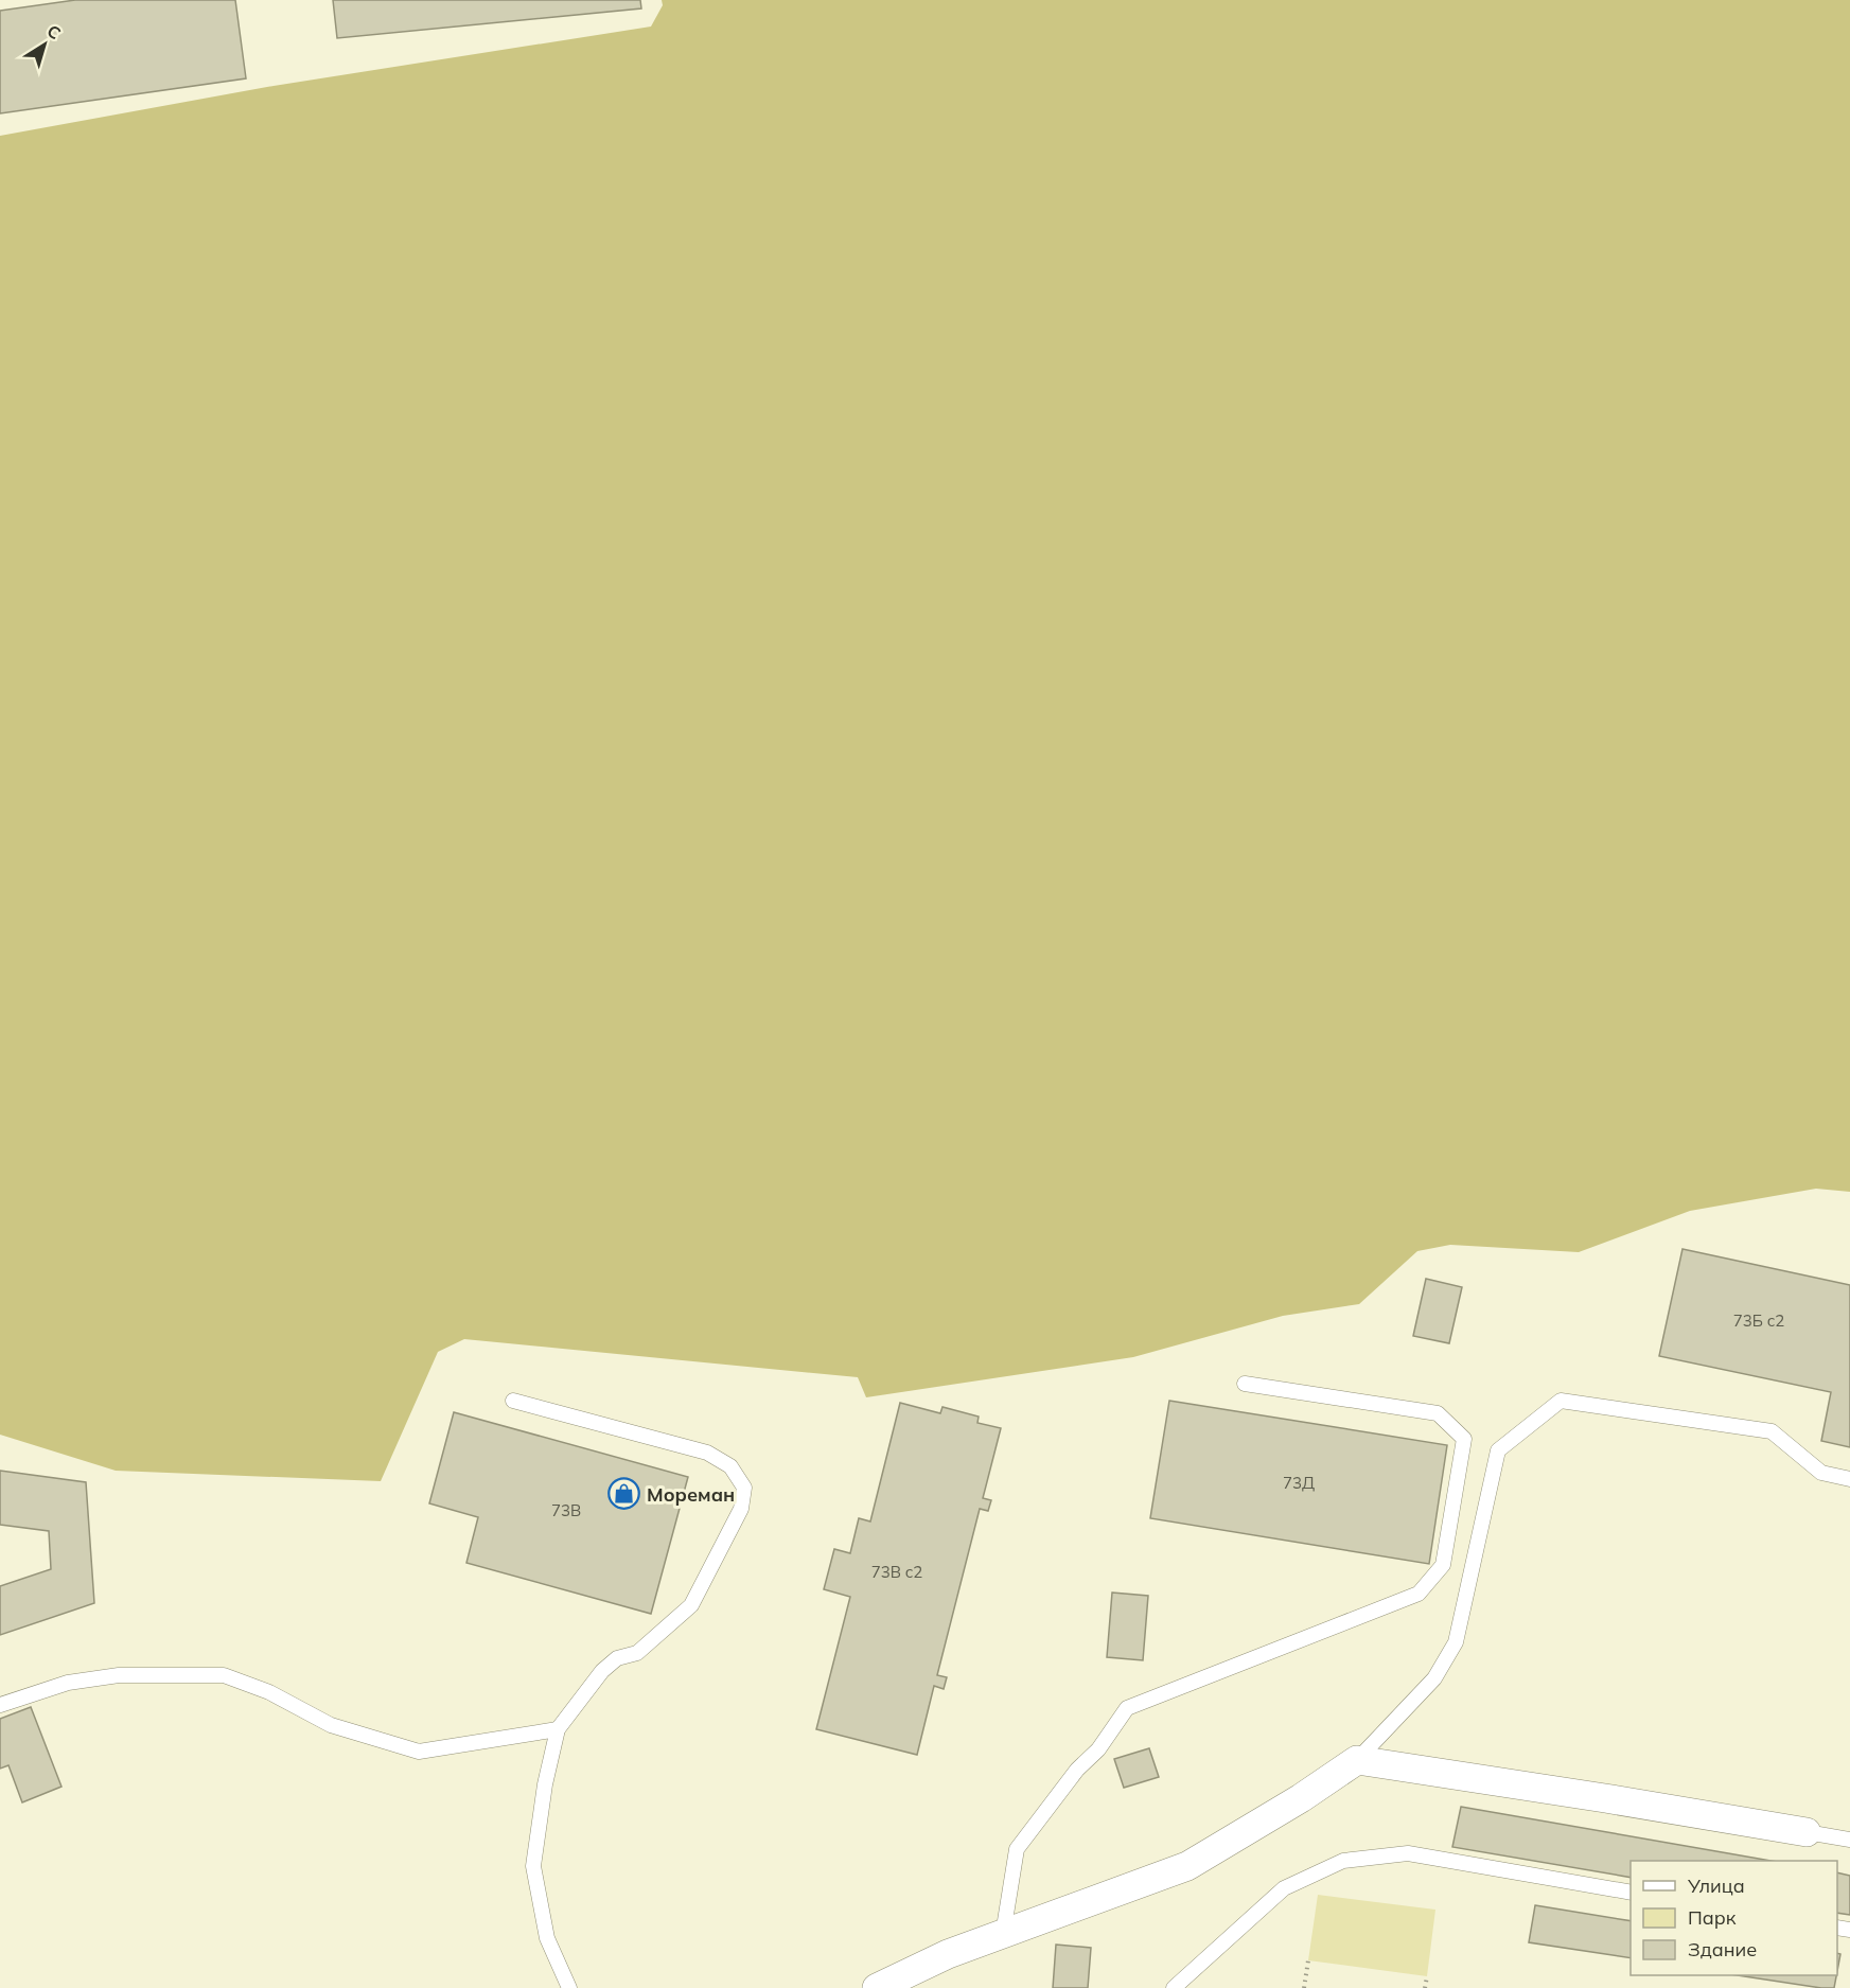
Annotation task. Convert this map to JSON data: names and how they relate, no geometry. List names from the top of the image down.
{
  "places": {
    "shop": ["Мореман"]
  },
  "house_numbers": [
    "73Б с2",
    "73Д",
    "73В",
    "73В с2"
  ],
  "legend": ["Улица", "Парк", "Здание"],
  "north": "top right"
}
